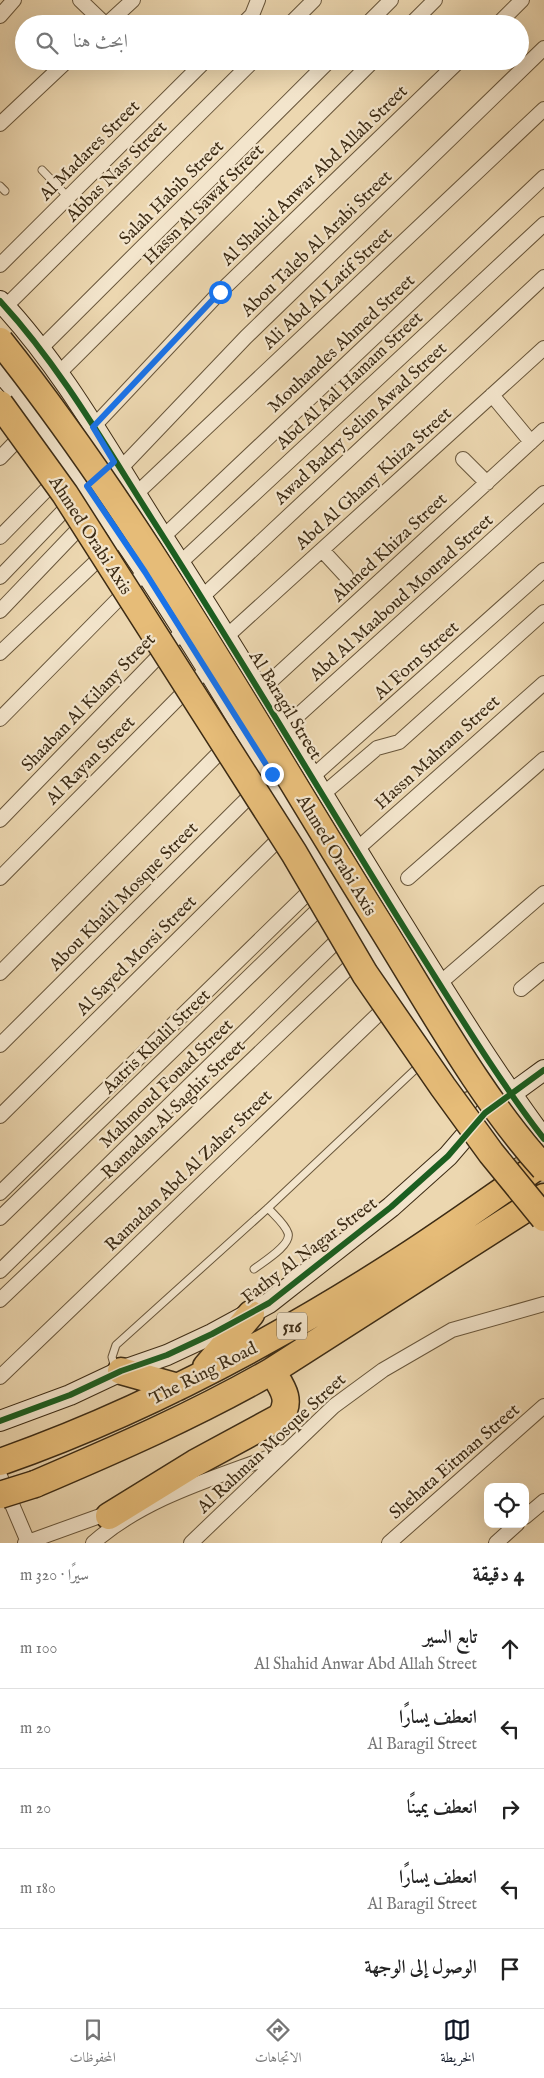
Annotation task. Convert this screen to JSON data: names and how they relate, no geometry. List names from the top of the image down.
{
  "streets": {
    "highway": ["Ahmed Orabi Axis", "516", "The Ring Road"],
    "street": [
      "Al Madares Street",
      "Abbas Nasr Street",
      "Al Shahid Anwar Abd Allah Street",
      "Salah Habib Street",
      "Hassn Al Sawaf Street",
      "Abou Taleb Al Arabi Street",
      "Ali Abd Al Latif Street",
      "Mouhandes Ahmed Street",
      "Abd Al Aal Hamam Street",
      "Awad Badry Selim Awad Street",
      "Abd Al Ghany Khiza Street",
      "Ahmed Khiza Street",
      "Abd Al Maaboud Mourad Street",
      "Al Forn Street",
      "Shaaban Al Kilany Street",
      "Al Baragil Street",
      "Hassn Mahram Street",
      "Al Rayan Street",
      "Abou Khalil Mosque Street",
      "Al Sayed Morsi Street",
      "Aatris Khalil Street",
      "Mahmoud Fouad Street",
      "Ramadan Al Saghir Street",
      "Ramadan Abd Al Zaher Street",
      "Fathy Al Nagar Street",
      "Al Rahman Mosque Street",
      "Shehata Eitman Street"
    ]
  },
  "crossings": [
    ["Abbas Nasr Street", "Al Baragil Street"],
    ["Al Shahid Anwar Abd Allah Street", "Al Baragil Street"],
    ["Salah Habib Street", "Al Baragil Street"],
    ["Hassn Al Sawaf Street", "Al Baragil Street"],
    ["Abou Taleb Al Arabi Street", "Al Baragil Street"],
    ["Ali Abd Al Latif Street", "Al Baragil Street"],
    ["Mouhandes Ahmed Street", "Al Baragil Street"],
    ["Abd Al Aal Hamam Street", "Al Baragil Street"],
    ["Awad Badry Selim Awad Street", "Al Baragil Street"],
    ["Abd Al Ghany Khiza Street", "Al Baragil Street"],
    ["Ahmed Khiza Street", "Al Baragil Street"],
    ["Abd Al Maaboud Mourad Street", "Al Baragil Street"],
    ["Al Forn Street", "Al Baragil Street"],
    ["Al Baragil Street", "Hassn Mahram Street"],
    ["Al Baragil Street", "Fathy Al Nagar Street"]
  ],
  "page": {
    "search": "ابحث هنا",
    "heading": ["4 دقيقة", "سيرًا · 320 m"],
    "list": [
      ["تابع السير", "Al Shahid Anwar Abd Allah Street", "100 m"],
      ["انعطف يسارًا", "Al Baragil Street", "20 m"],
      ["انعطف يمينًا", "20 m"],
      ["انعطف يسارًا", "Al Baragil Street", "180 m"],
      "الوصول إلى الوجهة"
    ],
    "nav": ["الخريطة", "الاتجاهات", "المحفوظات"]
  }
}
